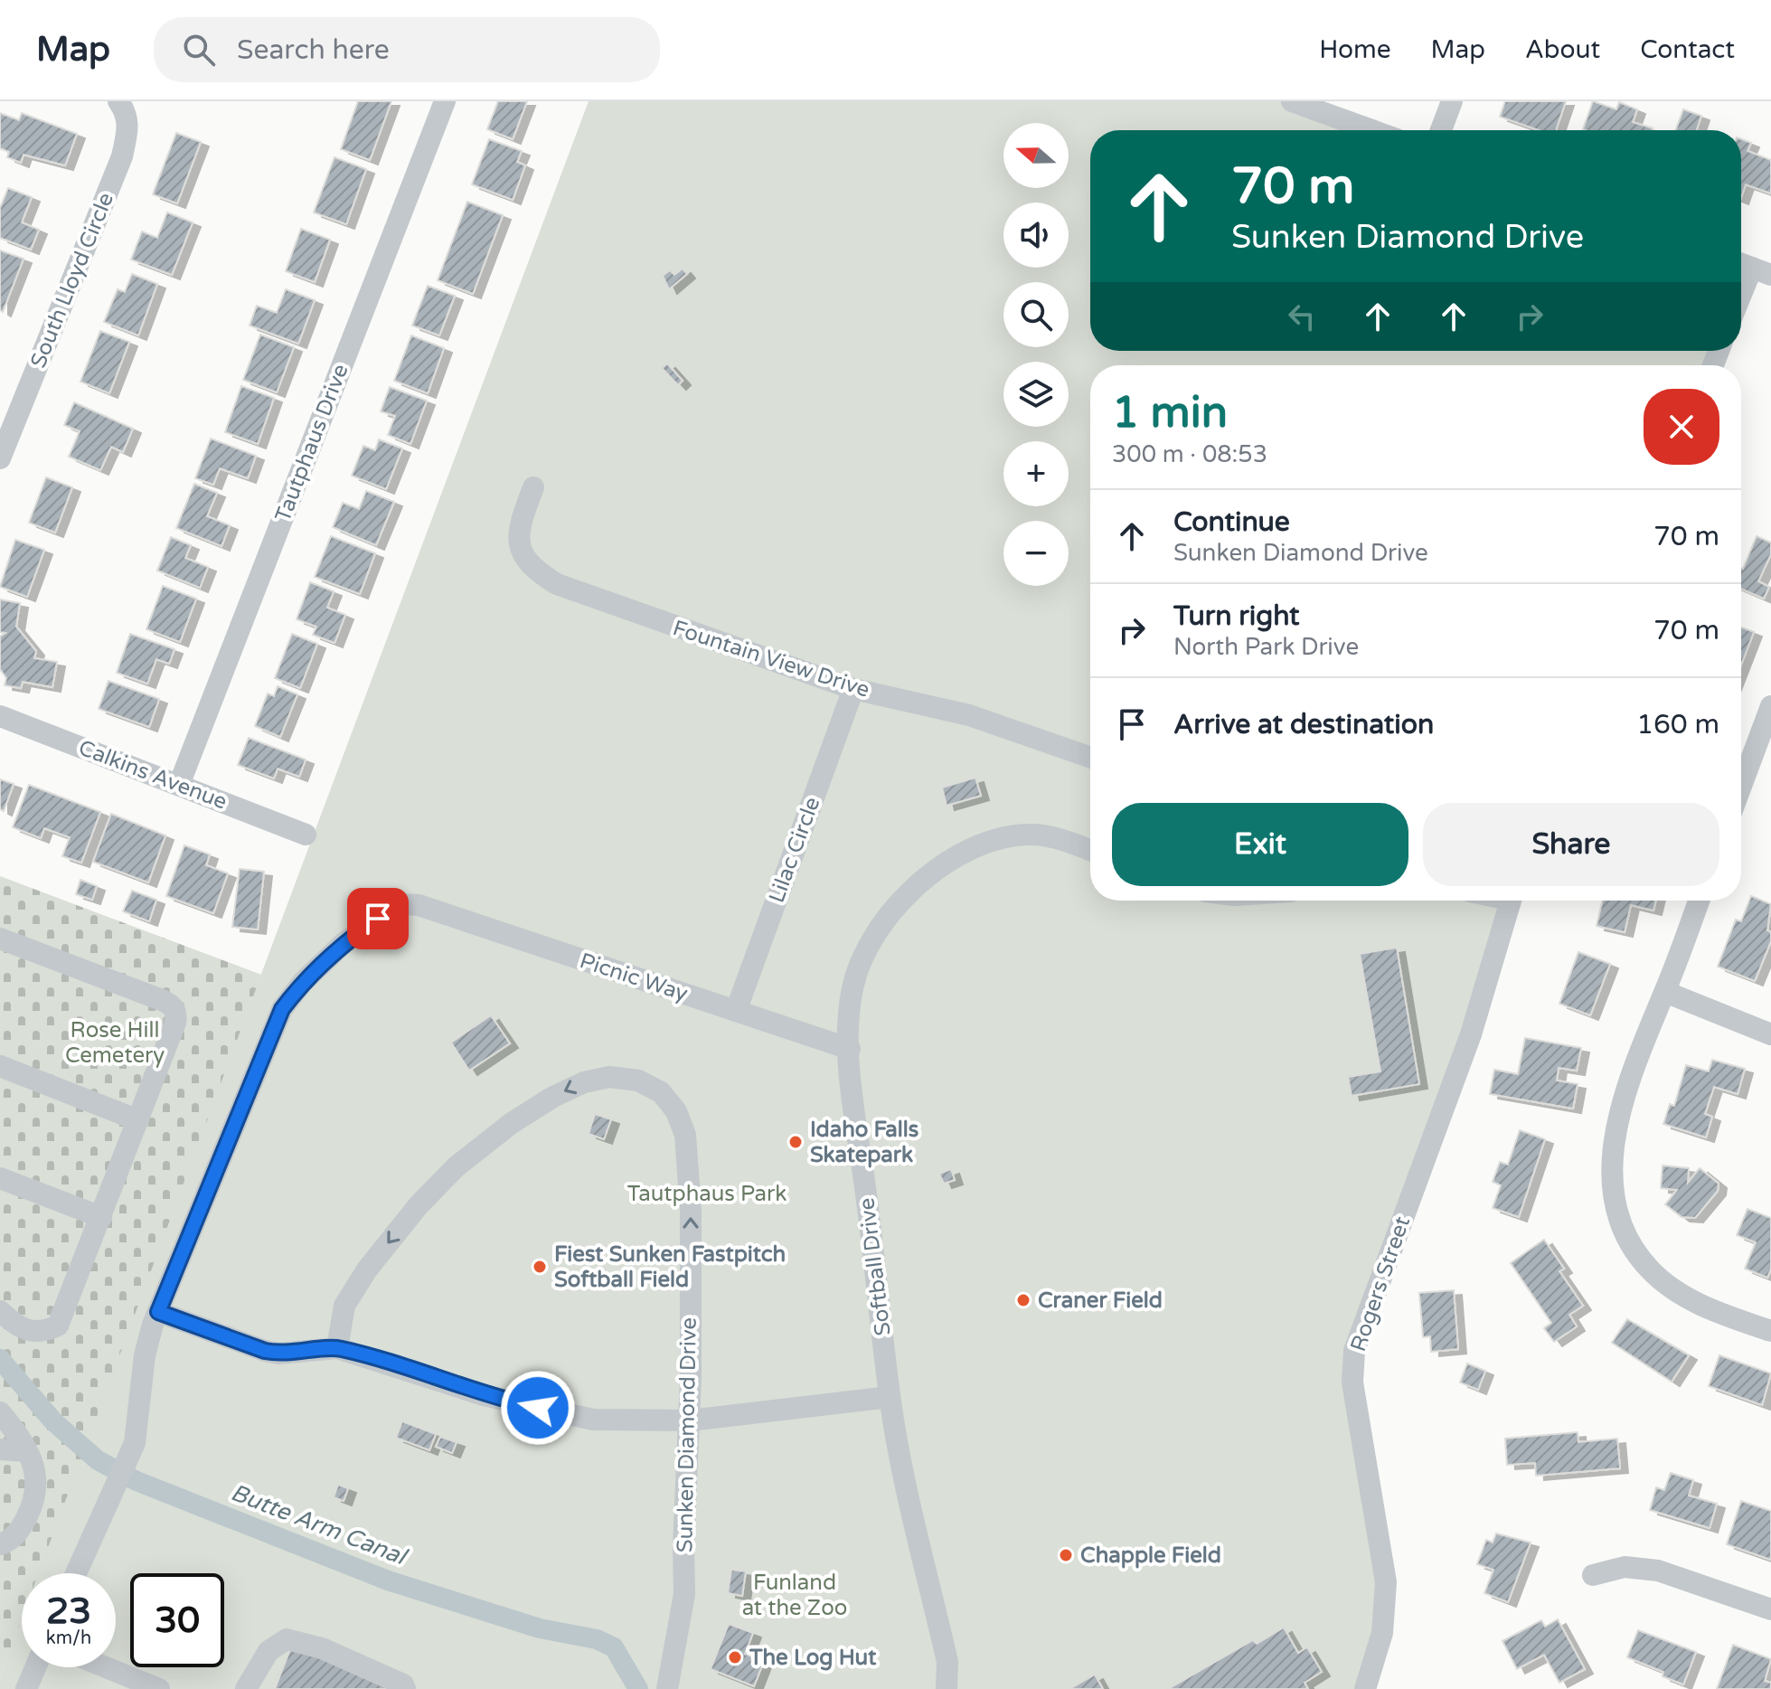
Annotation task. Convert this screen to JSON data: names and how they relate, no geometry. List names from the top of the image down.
{
  "streets": {
    "street": [
      "South Lloyd Circle",
      "Tautphaus Drive",
      "Fountain View Drive",
      "Calkins Avenue",
      "Lilac Circle",
      "Picnic Way",
      "Softball Drive",
      "Rogers Street",
      "Sunken Diamond Drive"
    ]
  },
  "crossings": [
    ["Tautphaus Drive", "Calkins Avenue"],
    ["Fountain View Drive", "Lilac Circle"],
    ["Lilac Circle", "Picnic Way"],
    ["Picnic Way", "Softball Drive"]
  ],
  "water": ["Butte Arm Canal"],
  "parks": ["Rose Hill Cemetery", "Tautphaus Park", "Funland at the Zoo"],
  "places": [
    "Idaho Falls Skatepark",
    "Fiest Sunken Fastpitch Softball Field",
    "Craner Field",
    "Chapple Field",
    "The Log Hut"
  ],
  "north": "left",
  "page": {
    "header": "Map",
    "search": "Search here",
    "nav": [
      "Home",
      "Map",
      "About",
      "Contact"
    ],
    "map_buttons": ["+", "−"],
    "turn": ["70 m", "Sunken Diamond Drive"],
    "heading": ["1 min", "300 m · 08:53"],
    "list": [
      {
        "name": "Continue",
        "note": "Sunken Diamond Drive",
        "value": "70 m"
      },
      {
        "name": "Turn right",
        "note": "North Park Drive",
        "value": "70 m"
      },
      {
        "name": "Arrive at destination",
        "value": "160 m"
      }
    ],
    "buttons": ["Exit", "Share"],
    "speed": "23 km/h",
    "limit": "30"
  }
}
